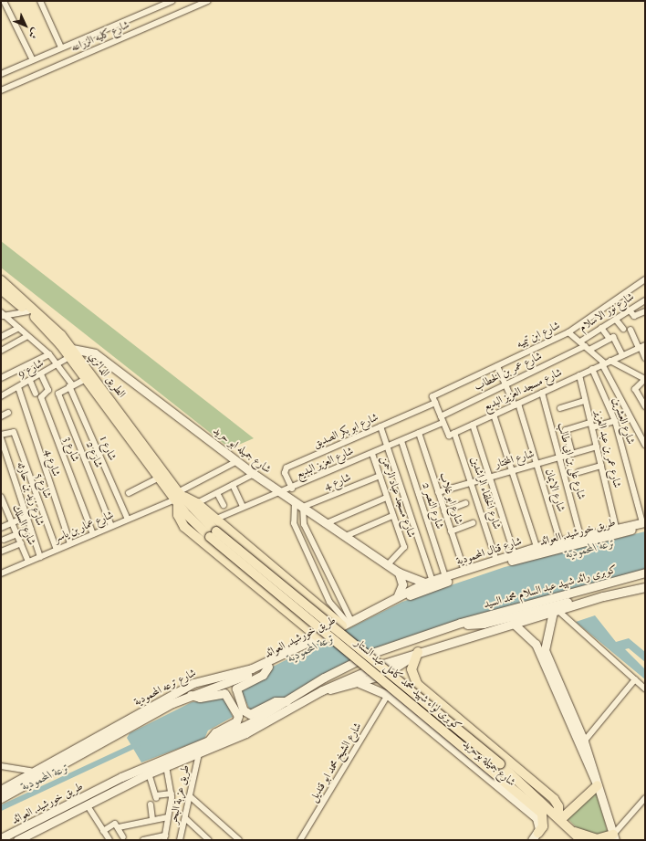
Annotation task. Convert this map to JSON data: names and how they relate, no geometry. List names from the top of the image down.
{
  "streets": {
    "main road": [
      "الطريق الدائري",
      "شارع جميله ابو حريد",
      "طريق خورشيد, العوائد",
      "شارع قنال المحمودية",
      "كوبرى رائد شهيد عبد السلام محمد السيد",
      "كوبرى لواء شهيد محمد كامل عبد الستار",
      "شارع ترعه المحمودية",
      "شارع جميلة بوحريد"
    ],
    "street": [
      "شارع كليه الزراعه",
      "شارع نور الاسلام",
      "شارع ابن تيميه",
      "شارع 9",
      "شارع عمر بن الخطاب",
      "شارع مسجد العزيز البديع",
      "شارع العشرين",
      "شارع ابو بكر الصديق",
      "شارع 1",
      "شارع 3",
      "شارع عمر بن عبد العزيز",
      "شارع 2",
      "شارع المختار",
      "شارع على بن ابى طالب",
      "شارع 4",
      "شارع العزيز البديع",
      "شارع 5",
      "شارع الايمان",
      "شارع الخلفاء الراشدين",
      "شارع زيد بن حارثه",
      "شارع مسجد عباد الرحمن",
      "شارع ابو غلاب",
      "شارع النصر 2",
      "شارع السلك",
      "شارع عمار بن ياسر",
      "شارع الشيخ محمد ابو قنديل",
      "طريق عزبة البحر"
    ]
  },
  "crossings": [
    ["شارع نور الاسلام", "شارع عمر بن الخطاب"],
    ["شارع ابن تيميه", "شارع الايمان"],
    ["شارع ابن تيميه", "شارع الخلفاء الراشدين"],
    ["شارع 9", "الطريق الدائري"],
    ["شارع 9", "شارع 1"],
    ["شارع 9", "شارع 3"],
    ["شارع 9", "شارع جميله ابو حريد"],
    ["شارع 9", "شارع 4"],
    ["شارع عمر بن الخطاب", "شارع الايمان"],
    ["شارع عمر بن الخطاب", "شارع الخلفاء الراشدين"],
    ["الطريق الدائري", "شارع جميله ابو حريد"],
    ["الطريق الدائري", "شارع عمار بن ياسر"],
    ["الطريق الدائري", "كوبرى لواء شهيد محمد كامل عبد الستار"],
    ["شارع مسجد العزيز البديع", "شارع العشرين"],
    ["شارع مسجد العزيز البديع", "شارع عمر بن عبد العزيز"],
    ["شارع مسجد العزيز البديع", "شارع على بن ابى طالب"],
    ["شارع مسجد العزيز البديع", "شارع الايمان"],
    ["شارع مسجد العزيز البديع", "شارع الخلفاء الراشدين"],
    ["شارع العشرين", "طريق خورشيد, العوائد"],
    ["شارع العشرين", "شارع قنال المحمودية"],
    ["شارع ابو بكر الصديق", "شارع العزيز البديع"],
    ["شارع ابو بكر الصديق", "شارع الخلفاء الراشدين"],
    ["شارع 1", "شارع 2"],
    ["شارع 1", "شارع عمار بن ياسر"],
    ["شارع 3", "شارع عمار بن ياسر"],
    ["شارع عمر بن عبد العزيز", "شارع المختار"],
    ["شارع عمر بن عبد العزيز", "شارع قنال المحمودية"],
    ["شارع جميله ابو حريد", "شارع 4"],
    ["شارع جميله ابو حريد", "شارع العزيز البديع"],
    ["شارع جميله ابو حريد", "شارع مسجد عباد الرحمن"],
    ["شارع جميله ابو حريد", "شارع عمار بن ياسر"],
    ["شارع جميله ابو حريد", "شارع قنال المحمودية"],
    ["شارع جميله ابو حريد", "شارع ترعه المحمودية"],
    ["شارع 2", "شارع عمار بن ياسر"],
    ["شارع المختار", "شارع على بن ابى طالب"],
    ["شارع المختار", "شارع الايمان"],
    ["شارع المختار", "شارع الخلفاء الراشدين"],
    ["شارع المختار", "شارع ابو غلاب"],
    ["شارع على بن ابى طالب", "شارع قنال المحمودية"],
    ["شارع 4", "شارع مسجد عباد الرحمن"],
    ["شارع 4", "شارع عمار بن ياسر"],
    ["شارع العزيز البديع", "شارع الخلفاء الراشدين"],
    ["شارع العزيز البديع", "شارع مسجد عباد الرحمن"],
    ["شارع العزيز البديع", "شارع ابو غلاب"],
    ["شارع العزيز البديع", "شارع النصر 2"],
    ["شارع 5", "شارع عمار بن ياسر"],
    ["شارع الايمان", "شارع قنال المحمودية"],
    ["شارع الخلفاء الراشدين", "شارع قنال المحمودية"],
    ["شارع زيد بن حارثه", "شارع عمار بن ياسر"],
    ["شارع ابو غلاب", "شارع قنال المحمودية"],
    ["شارع النصر 2", "شارع قنال المحمودية"],
    ["شارع السلك", "شارع عمار بن ياسر"],
    ["شارع عمار بن ياسر", "كوبرى لواء شهيد محمد كامل عبد الستار"],
    ["طريق خورشيد, العوائد", "شارع قنال المحمودية"],
    ["طريق خورشيد, العوائد", "كوبرى رائد شهيد عبد السلام محمد السيد"],
    ["طريق خورشيد, العوائد", "طريق عزبة البحر"],
    ["شارع قنال المحمودية", "شارع ترعه المحمودية"],
    ["كوبرى لواء شهيد محمد كامل عبد الستار", "شارع جميلة بوحريد"],
    ["شارع الشيخ محمد ابو قنديل", "شارع جميلة بوحريد"]
  ],
  "water": ["ترعة المحمودية"],
  "north": "bottom right"
}
